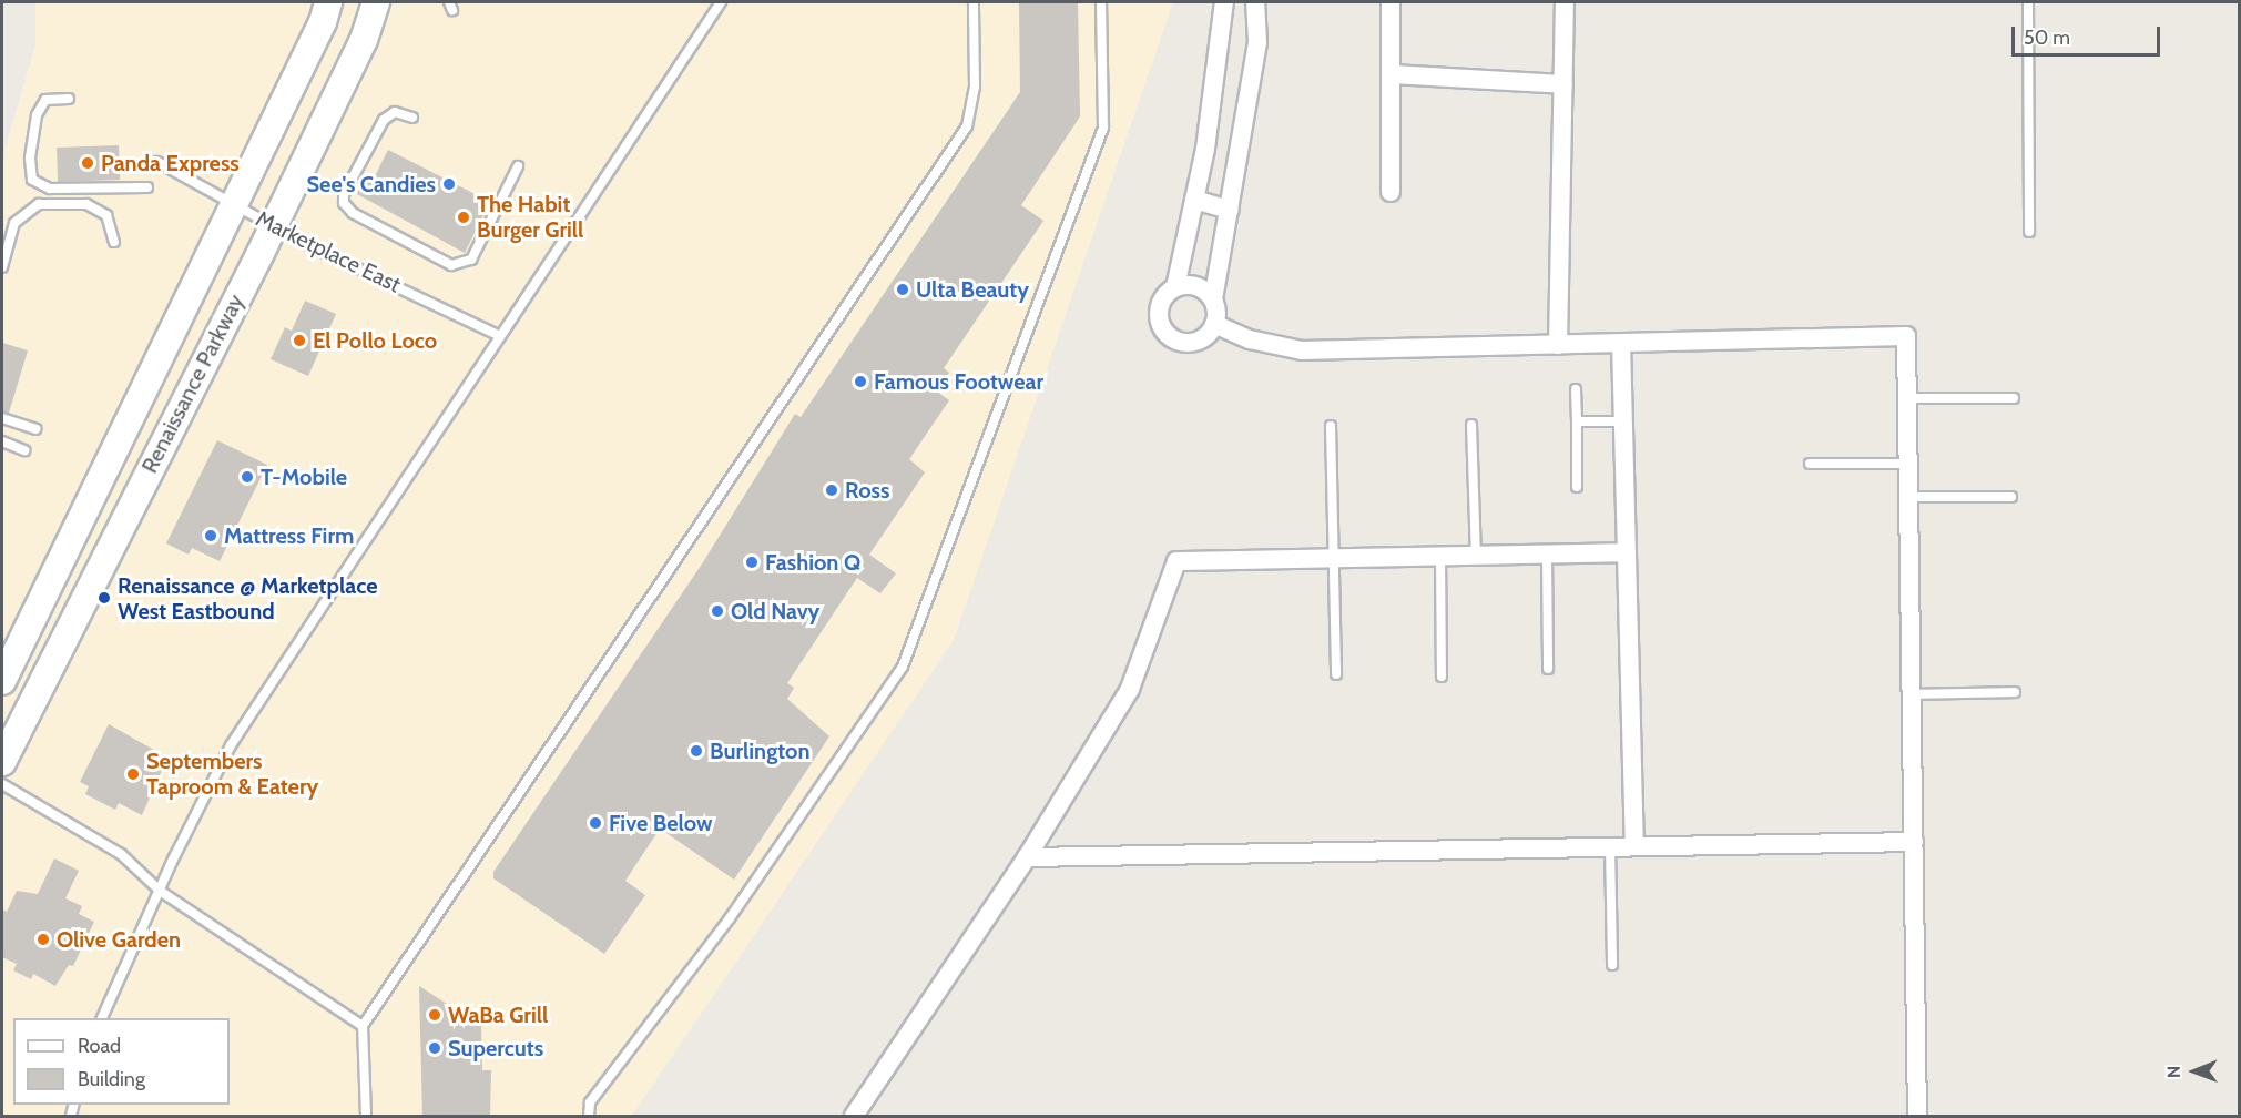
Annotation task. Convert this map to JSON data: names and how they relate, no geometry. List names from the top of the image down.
{
  "streets": {
    "street": ["Renaissance Parkway"],
    "lane": ["Marketplace East"]
  },
  "crossings": [
    ["Marketplace East", "Renaissance Parkway"]
  ],
  "places": [
    "Panda Express",
    "See's Candies",
    "The Habit Burger Grill",
    "Ulta Beauty",
    "El Pollo Loco",
    "Famous Footwear",
    "T-Mobile",
    "Ross",
    "Mattress Firm",
    "Fashion Q",
    "Renaissance @ Marketplace West Eastbound",
    "Old Navy",
    "Burlington",
    "Septembers Taproom & Eatery",
    "Five Below",
    "Olive Garden",
    "WaBa Grill",
    "Supercuts"
  ],
  "legend": ["Road", "Building"],
  "scale_bar": "50 m",
  "north": "left"
}
